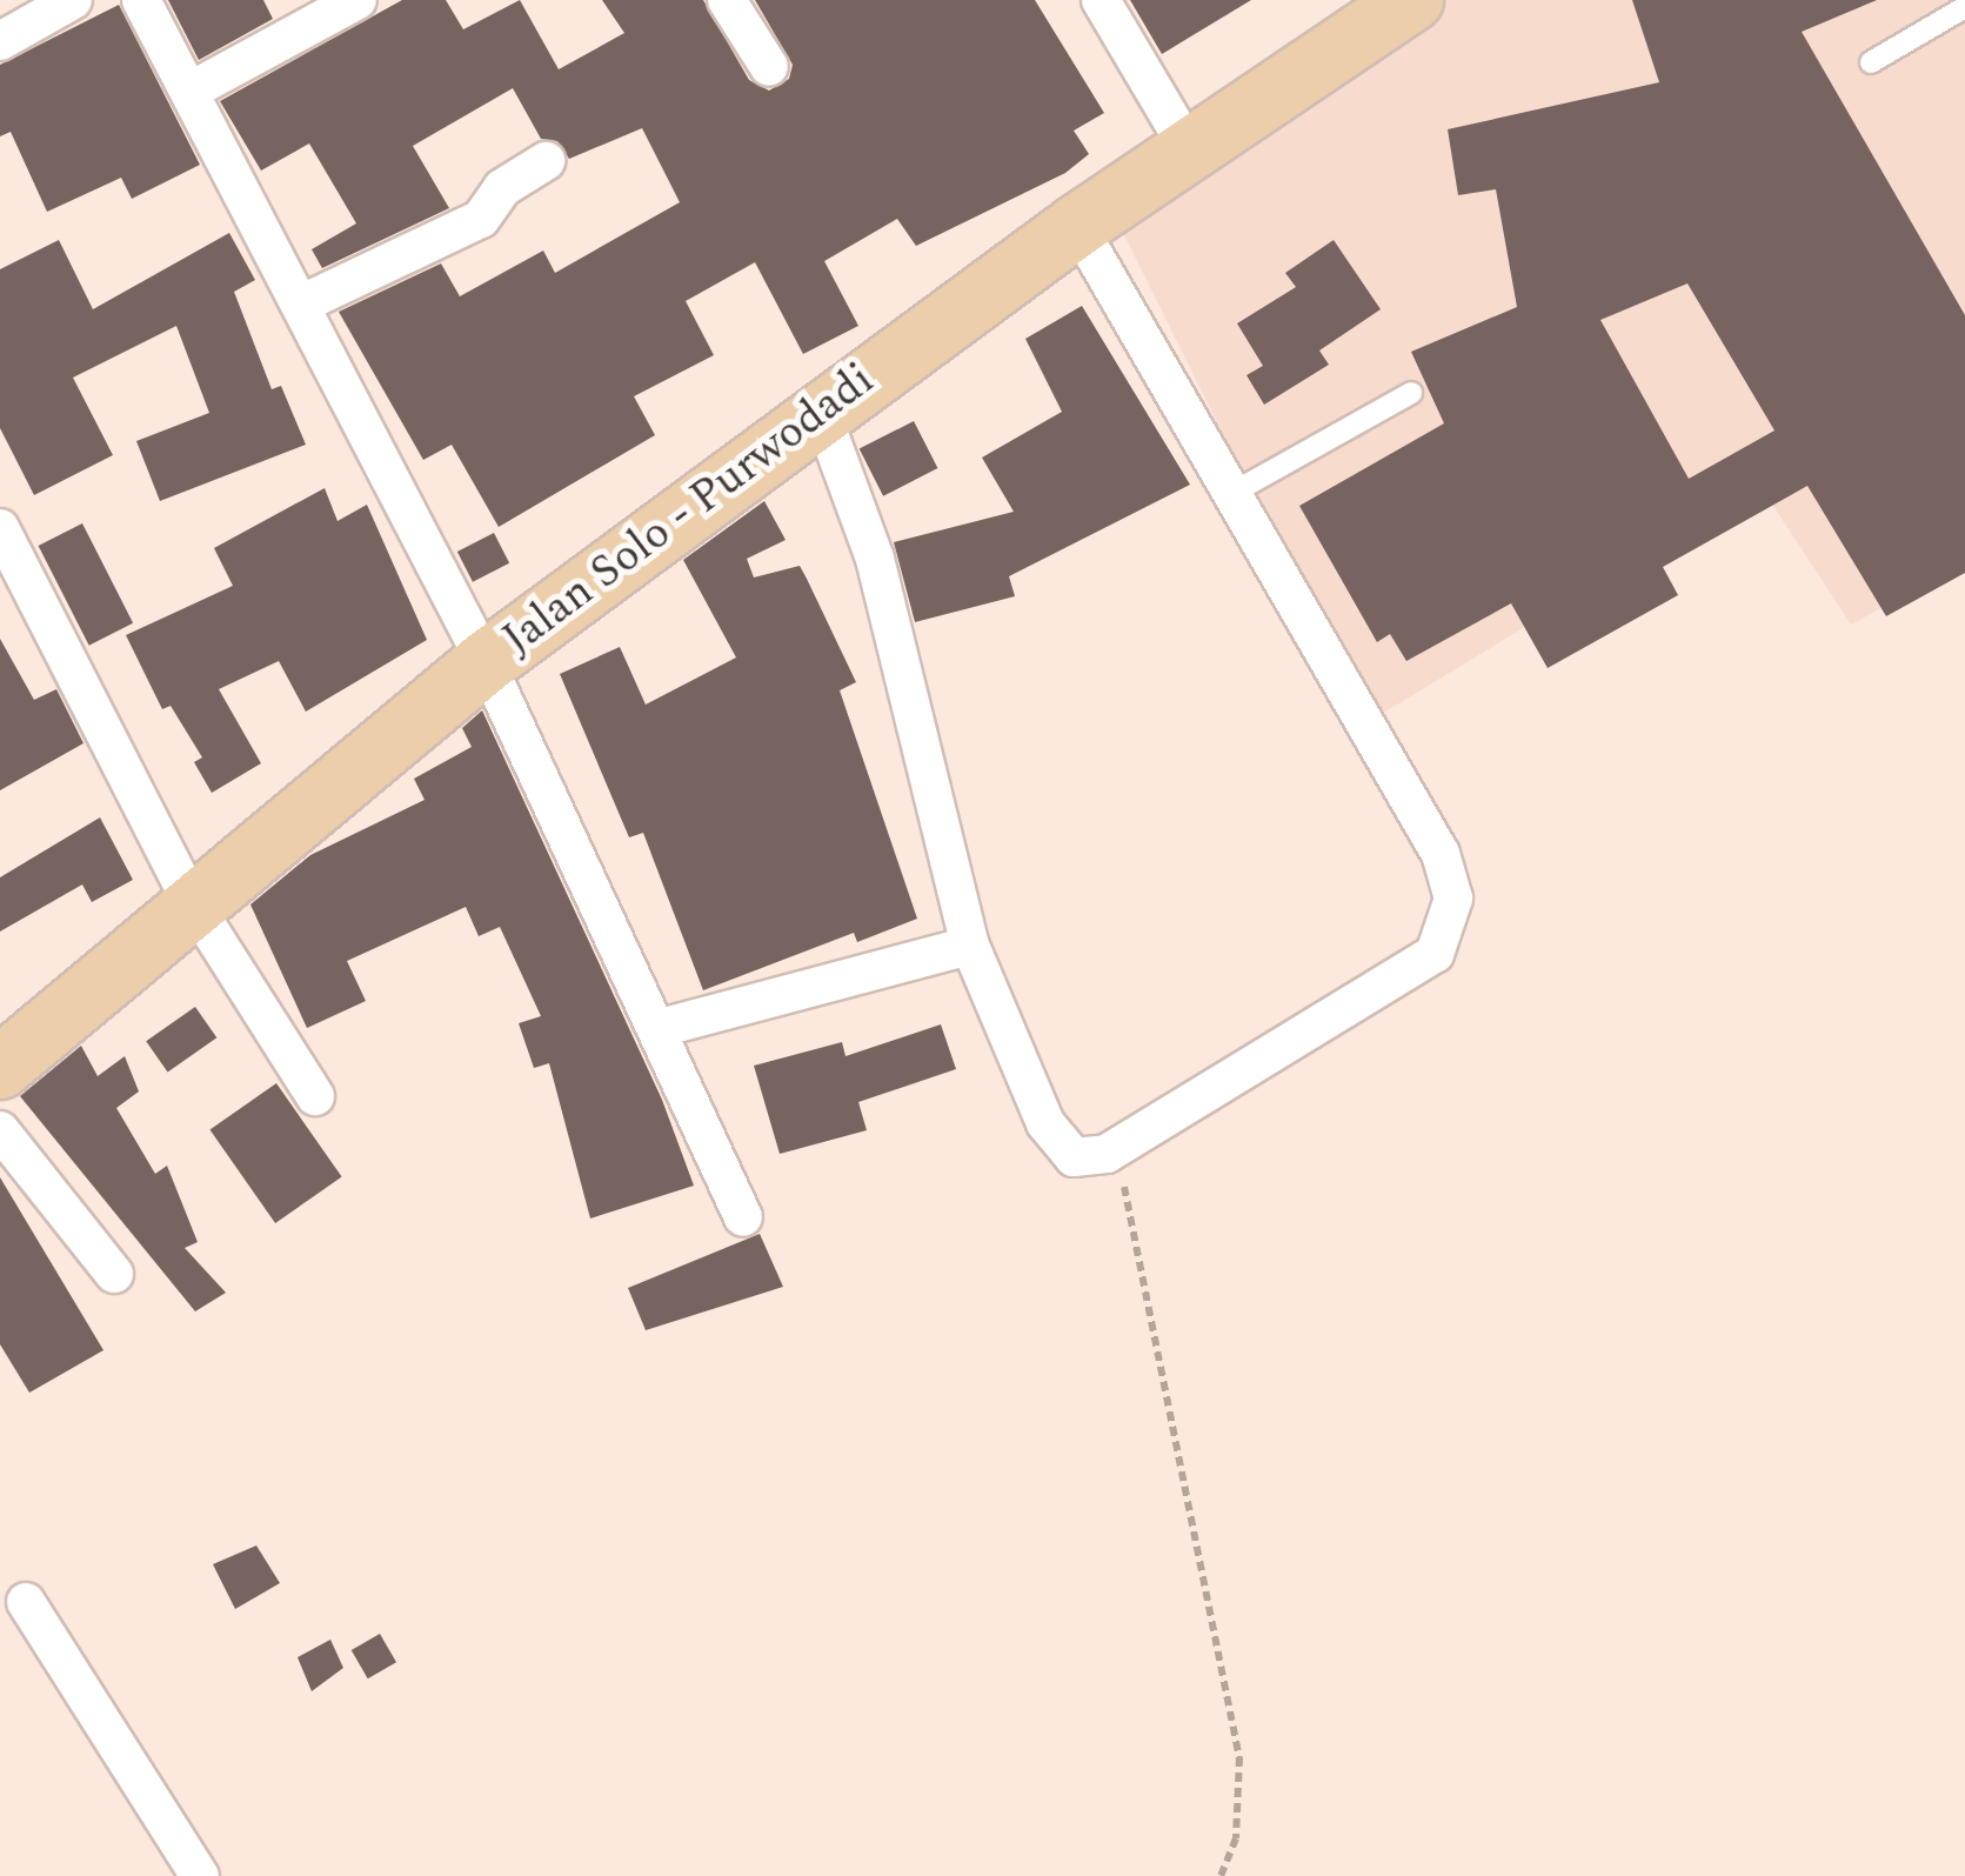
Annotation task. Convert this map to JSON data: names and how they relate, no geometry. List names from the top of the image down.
{
  "streets": {
    "main road": ["Jalan Solo - Purwodadi"]
  }
}
